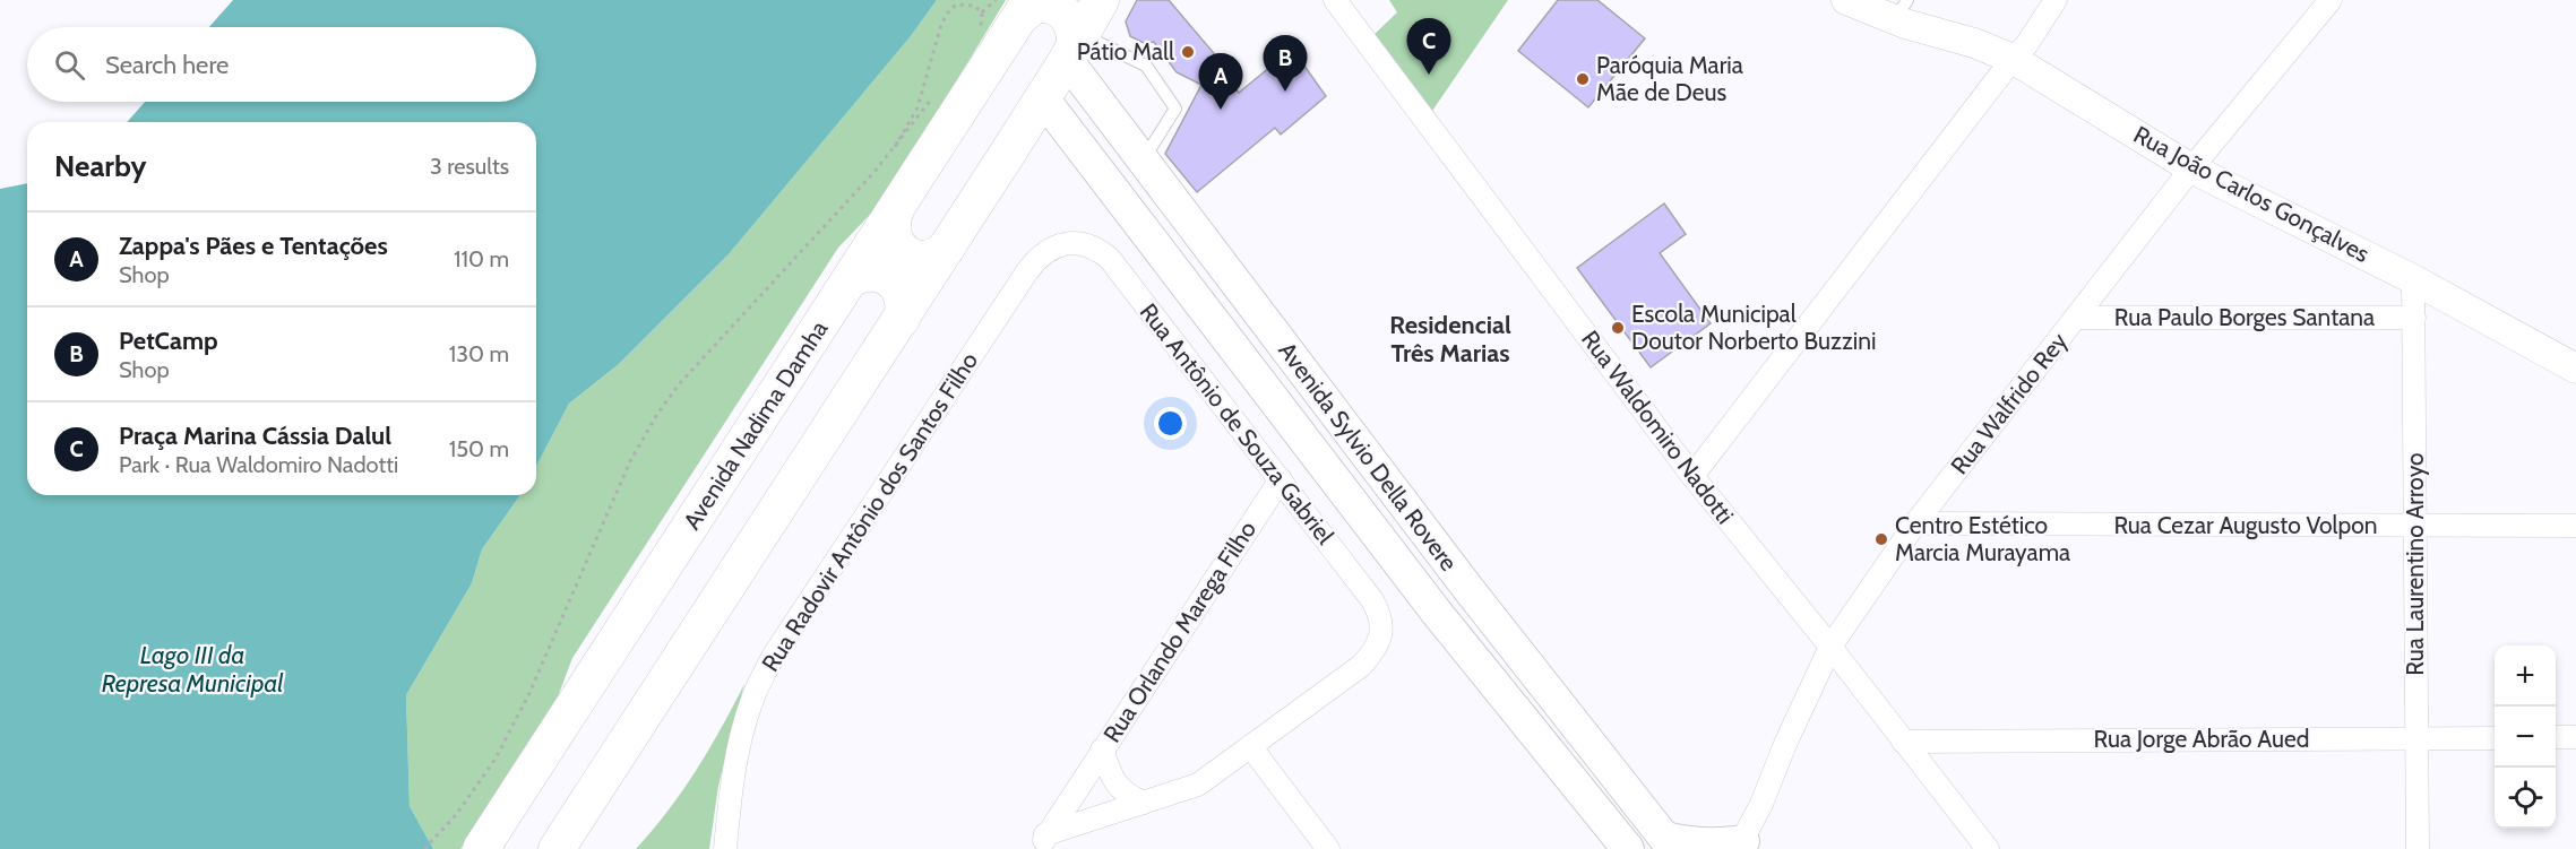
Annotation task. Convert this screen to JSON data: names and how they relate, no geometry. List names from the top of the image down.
{
  "streets": {
    "main road": ["Avenida Nadima Damha", "Avenida Sylvio Della Rovere"],
    "street": [
      "Rua João Carlos Gonçalves",
      "Rua Paulo Borges Santana",
      "Rua Walfrido Rey",
      "Rua Antônio de Souza Gabriel",
      "Rua Waldomiro Nadotti",
      "Rua Radovir Antônio dos Santos Filho",
      "Rua Cezar Augusto Volpon",
      "Rua Laurentino Arroyo",
      "Rua Orlando Marega Filho",
      "Rua Jorge Abrão Aued"
    ]
  },
  "crossings": [
    ["Rua João Carlos Gonçalves", "Rua Walfrido Rey"],
    ["Rua João Carlos Gonçalves", "Rua Laurentino Arroyo"],
    ["Rua Paulo Borges Santana", "Rua Walfrido Rey"],
    ["Rua Paulo Borges Santana", "Rua Laurentino Arroyo"],
    ["Rua Walfrido Rey", "Rua Waldomiro Nadotti"],
    ["Rua Walfrido Rey", "Rua Cezar Augusto Volpon"],
    ["Rua Antônio de Souza Gabriel", "Rua Radovir Antônio dos Santos Filho"],
    ["Rua Antônio de Souza Gabriel", "Rua Orlando Marega Filho"],
    ["Rua Waldomiro Nadotti", "Rua Jorge Abrão Aued"],
    ["Rua Cezar Augusto Volpon", "Rua Laurentino Arroyo"],
    ["Rua Laurentino Arroyo", "Rua Jorge Abrão Aued"]
  ],
  "districts": ["Residencial Três Marias"],
  "water": ["Lago III da Represa Municipal"],
  "places": [
    "Pátio Mall",
    "Paróquia Maria Mãe de Deus",
    "Escola Municipal Doutor Norberto Buzzini",
    "Centro Estético Marcia Murayama"
  ],
  "page": {
    "pins": ["C", "B", "A"],
    "search": "Search here",
    "heading": ["Nearby", "3 results"],
    "list": [
      {
        "mark": "A",
        "name": "Zappa's Pães e Tentações",
        "note": "Shop",
        "value": "110 m"
      },
      {
        "mark": "B",
        "name": "PetCamp",
        "note": "Shop",
        "value": "130 m"
      },
      {
        "mark": "C",
        "name": "Praça Marina Cássia Dalul",
        "note": "Park · Rua Waldomiro Nadotti",
        "value": "150 m"
      }
    ],
    "map_buttons": ["+", "−"]
  }
}
